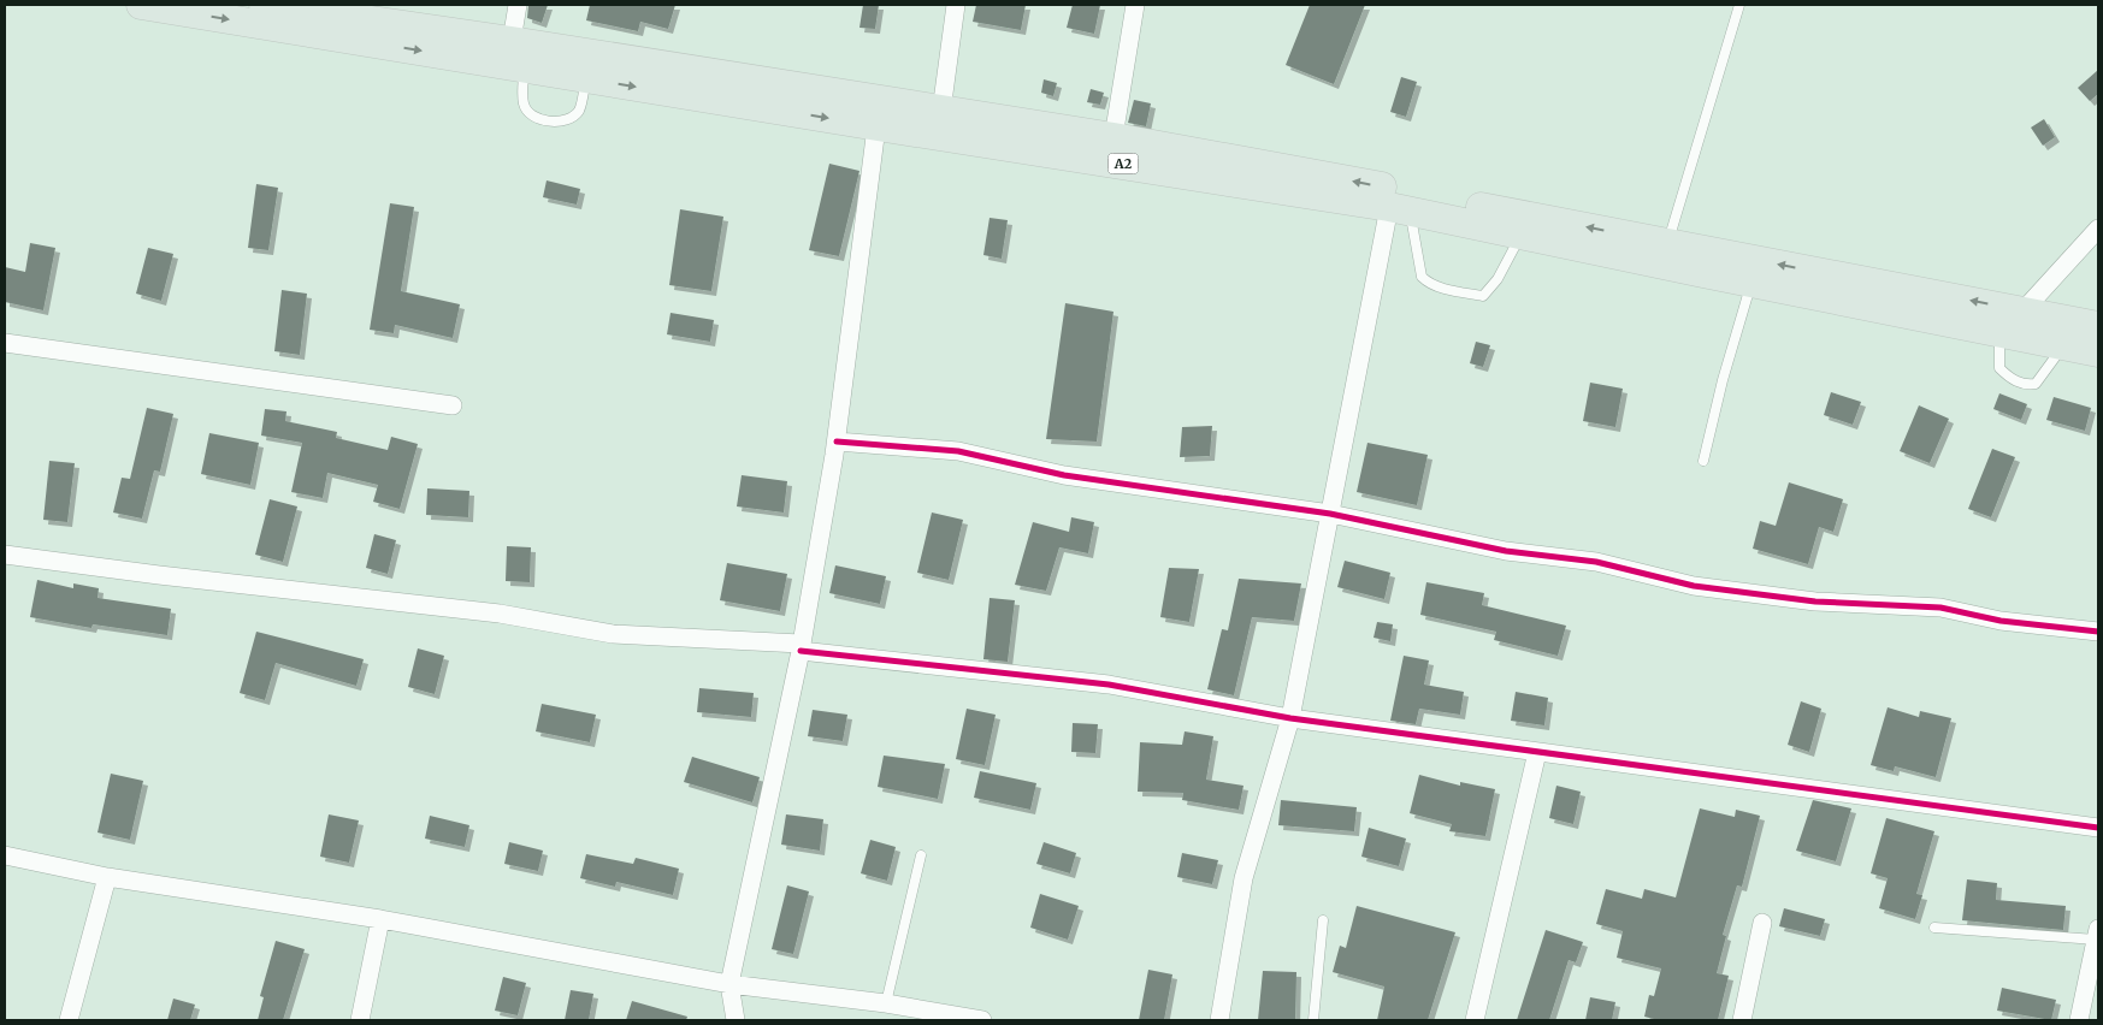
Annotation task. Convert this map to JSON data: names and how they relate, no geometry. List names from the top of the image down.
{
  "streets": {
    "highway": ["A2"]
  }
}
